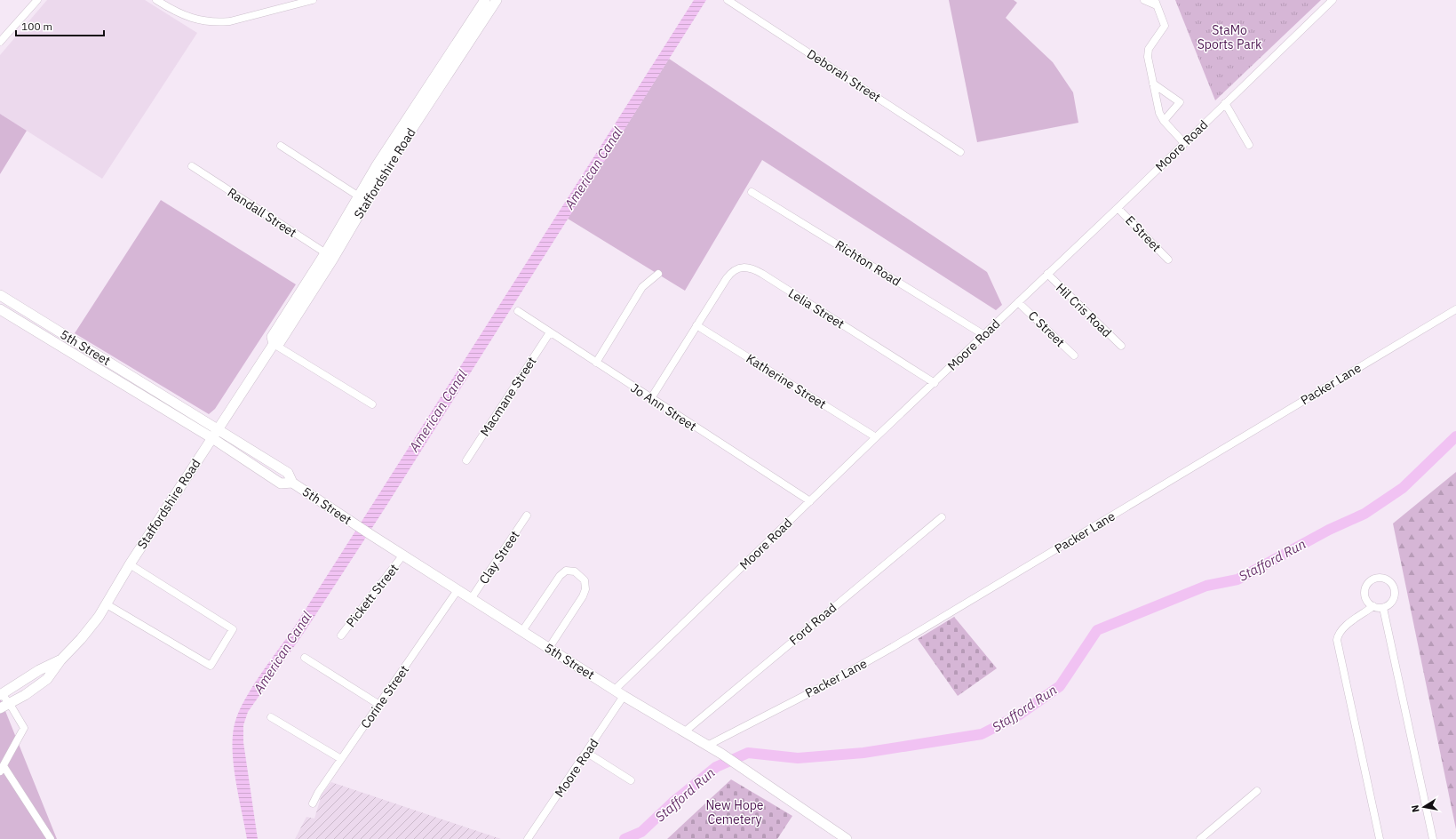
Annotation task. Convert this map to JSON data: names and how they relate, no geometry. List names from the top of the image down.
{
  "streets": {
    "main road": ["Staffordshire Road", "5th Street"],
    "street": [
      "Deborah Street",
      "Moore Road",
      "Randall Street",
      "E Street",
      "Richton Road",
      "Lelia Street",
      "Hil Cris Road",
      "C Street",
      "Katherine Street",
      "Packer Lane",
      "Macmane Street",
      "Jo Ann Street",
      "Clay Street",
      "Pickett Street",
      "Ford Road",
      "Corine Street"
    ]
  },
  "crossings": [
    ["Moore Road", "E Street"],
    ["Moore Road", "Richton Road"],
    ["Moore Road", "Lelia Street"],
    ["Moore Road", "Hil Cris Road"],
    ["Moore Road", "C Street"],
    ["Moore Road", "5th Street"],
    ["Moore Road", "Katherine Street"],
    ["Moore Road", "Jo Ann Street"],
    ["Staffordshire Road", "Randall Street"],
    ["Staffordshire Road", "5th Street"],
    ["Lelia Street", "Katherine Street"],
    ["Lelia Street", "Jo Ann Street"],
    ["5th Street", "Packer Lane"],
    ["5th Street", "Clay Street"],
    ["5th Street", "Pickett Street"],
    ["5th Street", "Ford Road"],
    ["5th Street", "Corine Street"],
    ["Macmane Street", "Jo Ann Street"]
  ],
  "water": ["American Canal", "Stafford Run"],
  "parks": ["StaMo Sports Park", "New Hope Cemetery"],
  "scale_bar": "100 m",
  "north": "left"
}
